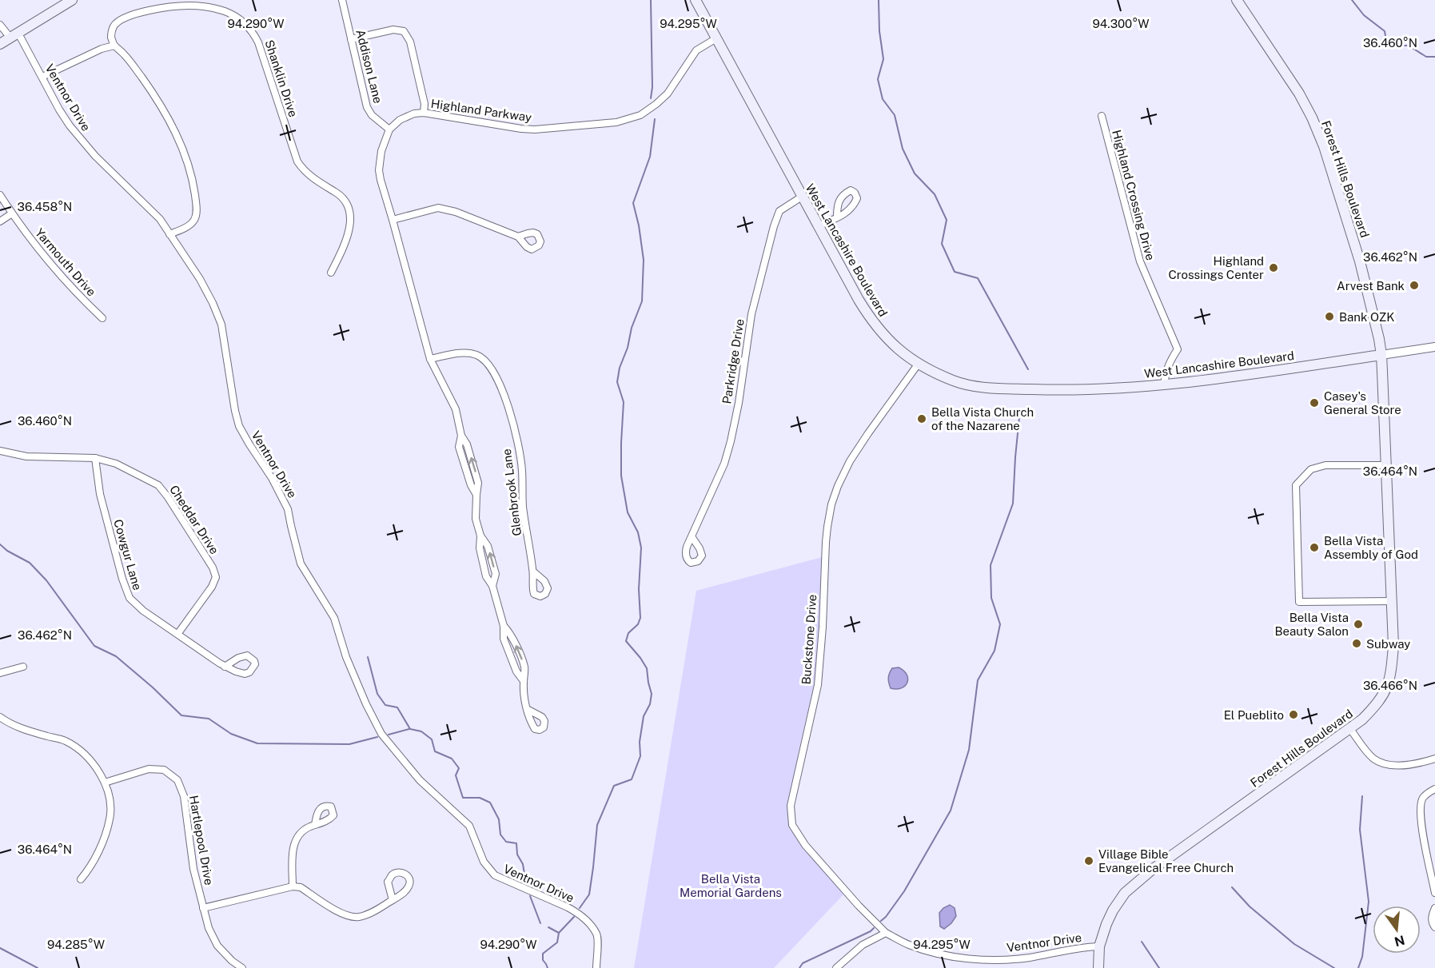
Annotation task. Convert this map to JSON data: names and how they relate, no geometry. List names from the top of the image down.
{
  "streets": {
    "main road": ["Forest Hills Boulevard", "West Lancashire Boulevard"],
    "street": [
      "Addison Lane",
      "Shanklin Drive",
      "Ventnor Drive",
      "Highland Parkway",
      "Highland Crossing Drive",
      "Yarmouth Drive",
      "Parkridge Drive",
      "Glenbrook Lane",
      "Cheddar Drive",
      "Cowgur Lane",
      "Buckstone Drive",
      "Hartlepool Drive"
    ]
  },
  "crossings": [
    ["Addison Lane", "Highland Parkway"],
    ["Ventnor Drive", "Forest Hills Boulevard"],
    ["Ventnor Drive", "Buckstone Drive"],
    ["Highland Parkway", "West Lancashire Boulevard"],
    ["Forest Hills Boulevard", "West Lancashire Boulevard"],
    ["Highland Crossing Drive", "West Lancashire Boulevard"],
    ["West Lancashire Boulevard", "Parkridge Drive"],
    ["West Lancashire Boulevard", "Buckstone Drive"],
    ["Cheddar Drive", "Cowgur Lane"]
  ],
  "parks": ["Bella Vista Memorial Gardens"],
  "places": [
    "Highland Crossings Center",
    "Arvest Bank",
    "Bank OZK",
    "Casey's General Store",
    "Bella Vista Church of the Nazarene",
    "Bella Vista Assembly of God",
    "Bella Vista Beauty Salon",
    "Subway",
    "El Pueblito",
    "Village Bible Evangelical Free Church"
  ],
  "north": "bottom",
  "coordinates": [
    "94.290°W",
    "94.295°W",
    "94.300°W",
    "36.460°N",
    "36.458°N",
    "36.462°N",
    "36.464°N",
    "36.466°N",
    "94.285°W"
  ]
}
